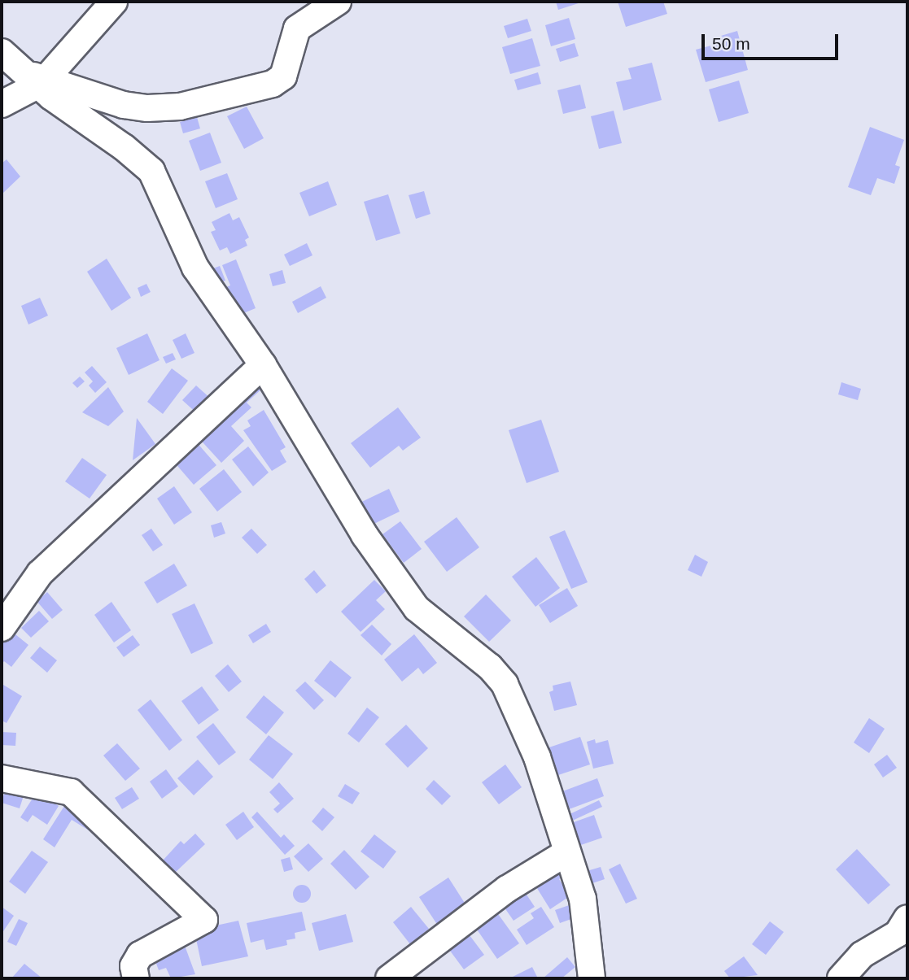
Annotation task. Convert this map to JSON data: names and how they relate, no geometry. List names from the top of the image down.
{
  "scale_bar": "50 m"
}
